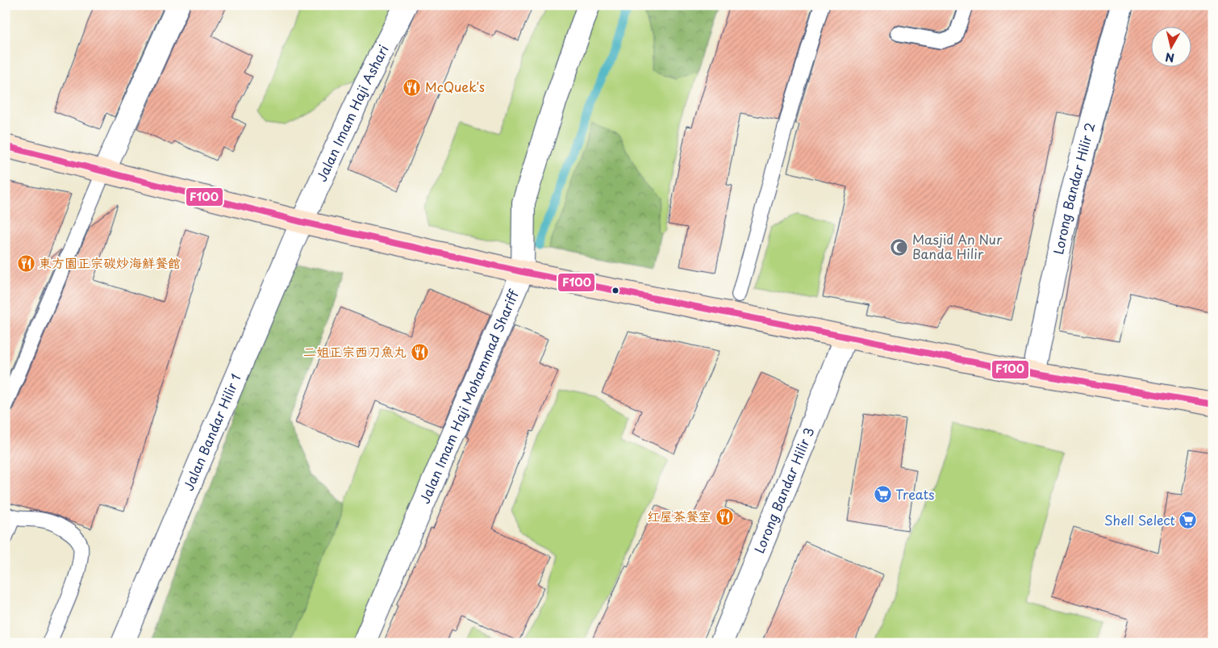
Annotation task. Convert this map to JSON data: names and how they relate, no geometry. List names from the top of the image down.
{
  "streets": {
    "street": [
      "Jalan Imam Haji Ashari",
      "Lorong Bandar Hilir 2",
      "Jalan Imam Haji Mohammad Shariff",
      "Jalan Bandar Hilir 1",
      "Lorong Bandar Hilir 3"
    ]
  },
  "crossings": [
    ["Jalan Imam Haji Ashari", "Jalan Bandar Hilir 1"]
  ],
  "places": {
    "restaurant": [
      "McQuek's",
      "東方園正宗碳炒海鮮餐館",
      "二姐正宗西刀魚丸",
      "红屋茶餐室"
    ],
    "mosque": ["Masjid An Nur Banda Hilir"],
    "supermarket": ["Treats", "Shell Select"]
  },
  "lines": ["transit line F100"],
  "north": "bottom"
}
